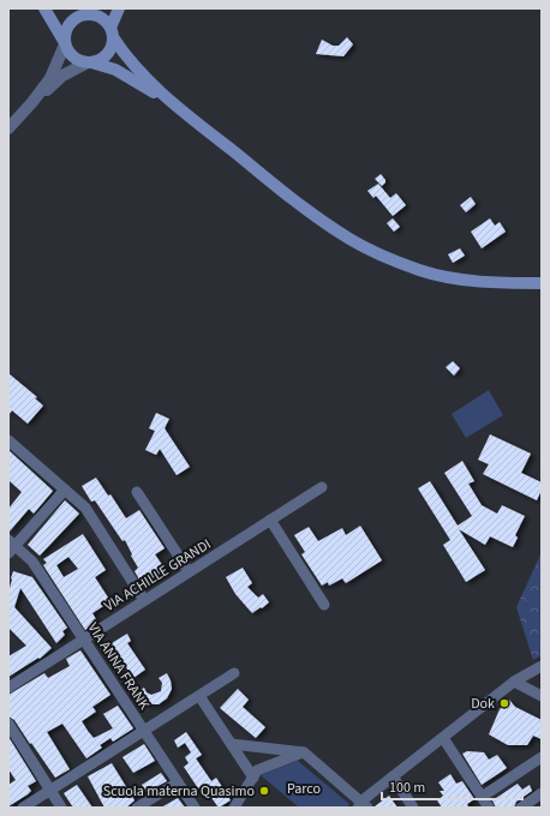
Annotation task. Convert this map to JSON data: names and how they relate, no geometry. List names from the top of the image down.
{
  "streets": {
    "street": ["VIA ACHILLE GRANDI", "VIA ANNA FRANK"]
  },
  "crossings": [
    ["VIA ACHILLE GRANDI", "VIA ANNA FRANK"]
  ],
  "parks": ["Parco"],
  "places": ["Dok", "Scuola materna Quasimo"],
  "scale_bar": "100 m"
}
